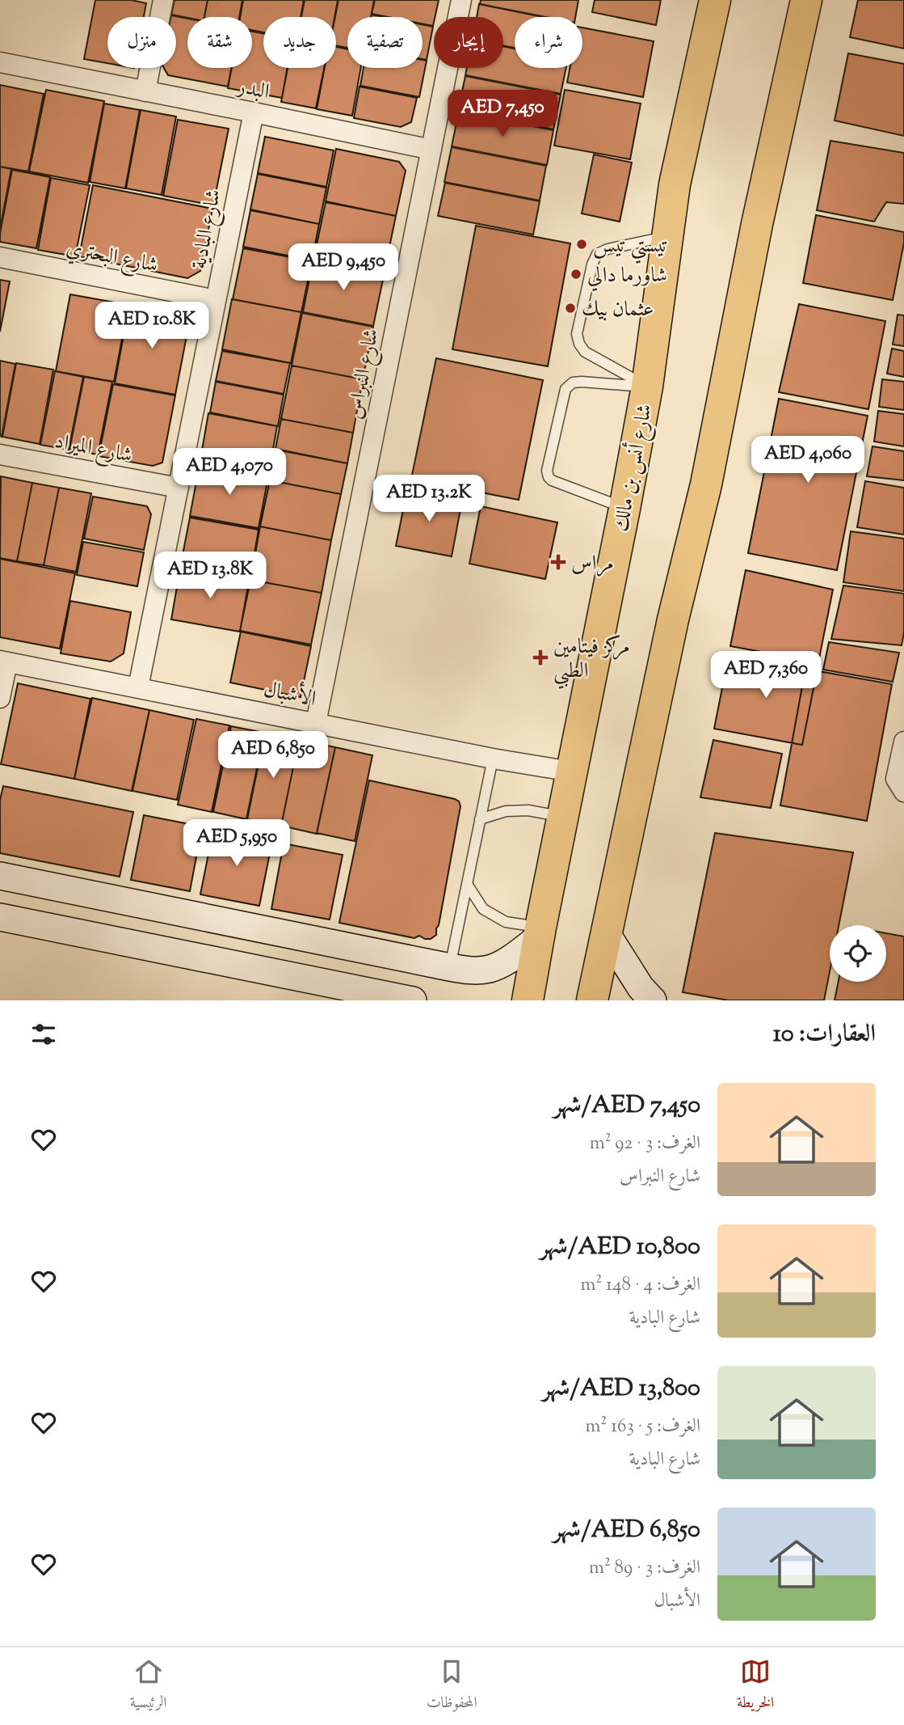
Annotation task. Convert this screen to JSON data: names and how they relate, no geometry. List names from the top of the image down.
{
  "streets": {
    "main road": ["شارع أنس بن مالك"],
    "street": [
      "البدر",
      "شارع البادية",
      "شارع البحتري",
      "شارع النبراس",
      "شارع الميراد",
      "الأشبال"
    ]
  },
  "crossings": [
    ["البدر", "شارع البادية"],
    ["البدر", "شارع النبراس"],
    ["شارع البادية", "شارع البحتري"],
    ["شارع البادية", "شارع الميراد"],
    ["شارع البادية", "الأشبال"],
    ["شارع النبراس", "الأشبال"],
    ["شارع أنس بن مالك", "الأشبال"]
  ],
  "places": {
    "other": ["تيستي تيس", "شاورما دالي", "عثمان بيك"],
    "health": ["مراس", "مركز فيتامين الطبي"]
  },
  "page": {
    "chip": [
      "شراء",
      "إيجار",
      "تصفية",
      "جديد",
      "شقة",
      "منزل"
    ],
    "price": [
      "AED 7,450",
      "AED 9,450",
      "AED 10.8K",
      "AED 4,060",
      "AED 4,070",
      "AED 13.2K",
      "AED 13.8K",
      "AED 7,360",
      "AED 6,850",
      "AED 5,950"
    ],
    "heading": "العقارات: 10",
    "list": [
      {
        "name": "AED 7,450/شهر",
        "note": "الغرف: 3 · 92 m² · شارع النبراس"
      },
      {
        "name": "AED 10,800/شهر",
        "note": "الغرف: 4 · 148 m² · شارع البادية"
      },
      {
        "name": "AED 13,800/شهر",
        "note": "الغرف: 5 · 163 m² · شارع البادية"
      },
      {
        "name": "AED 6,850/شهر",
        "note": "الغرف: 3 · 89 m² · الأشبال"
      }
    ],
    "tabs": ["الخريطة", "المحفوظات", "الرئيسية"]
  }
}
